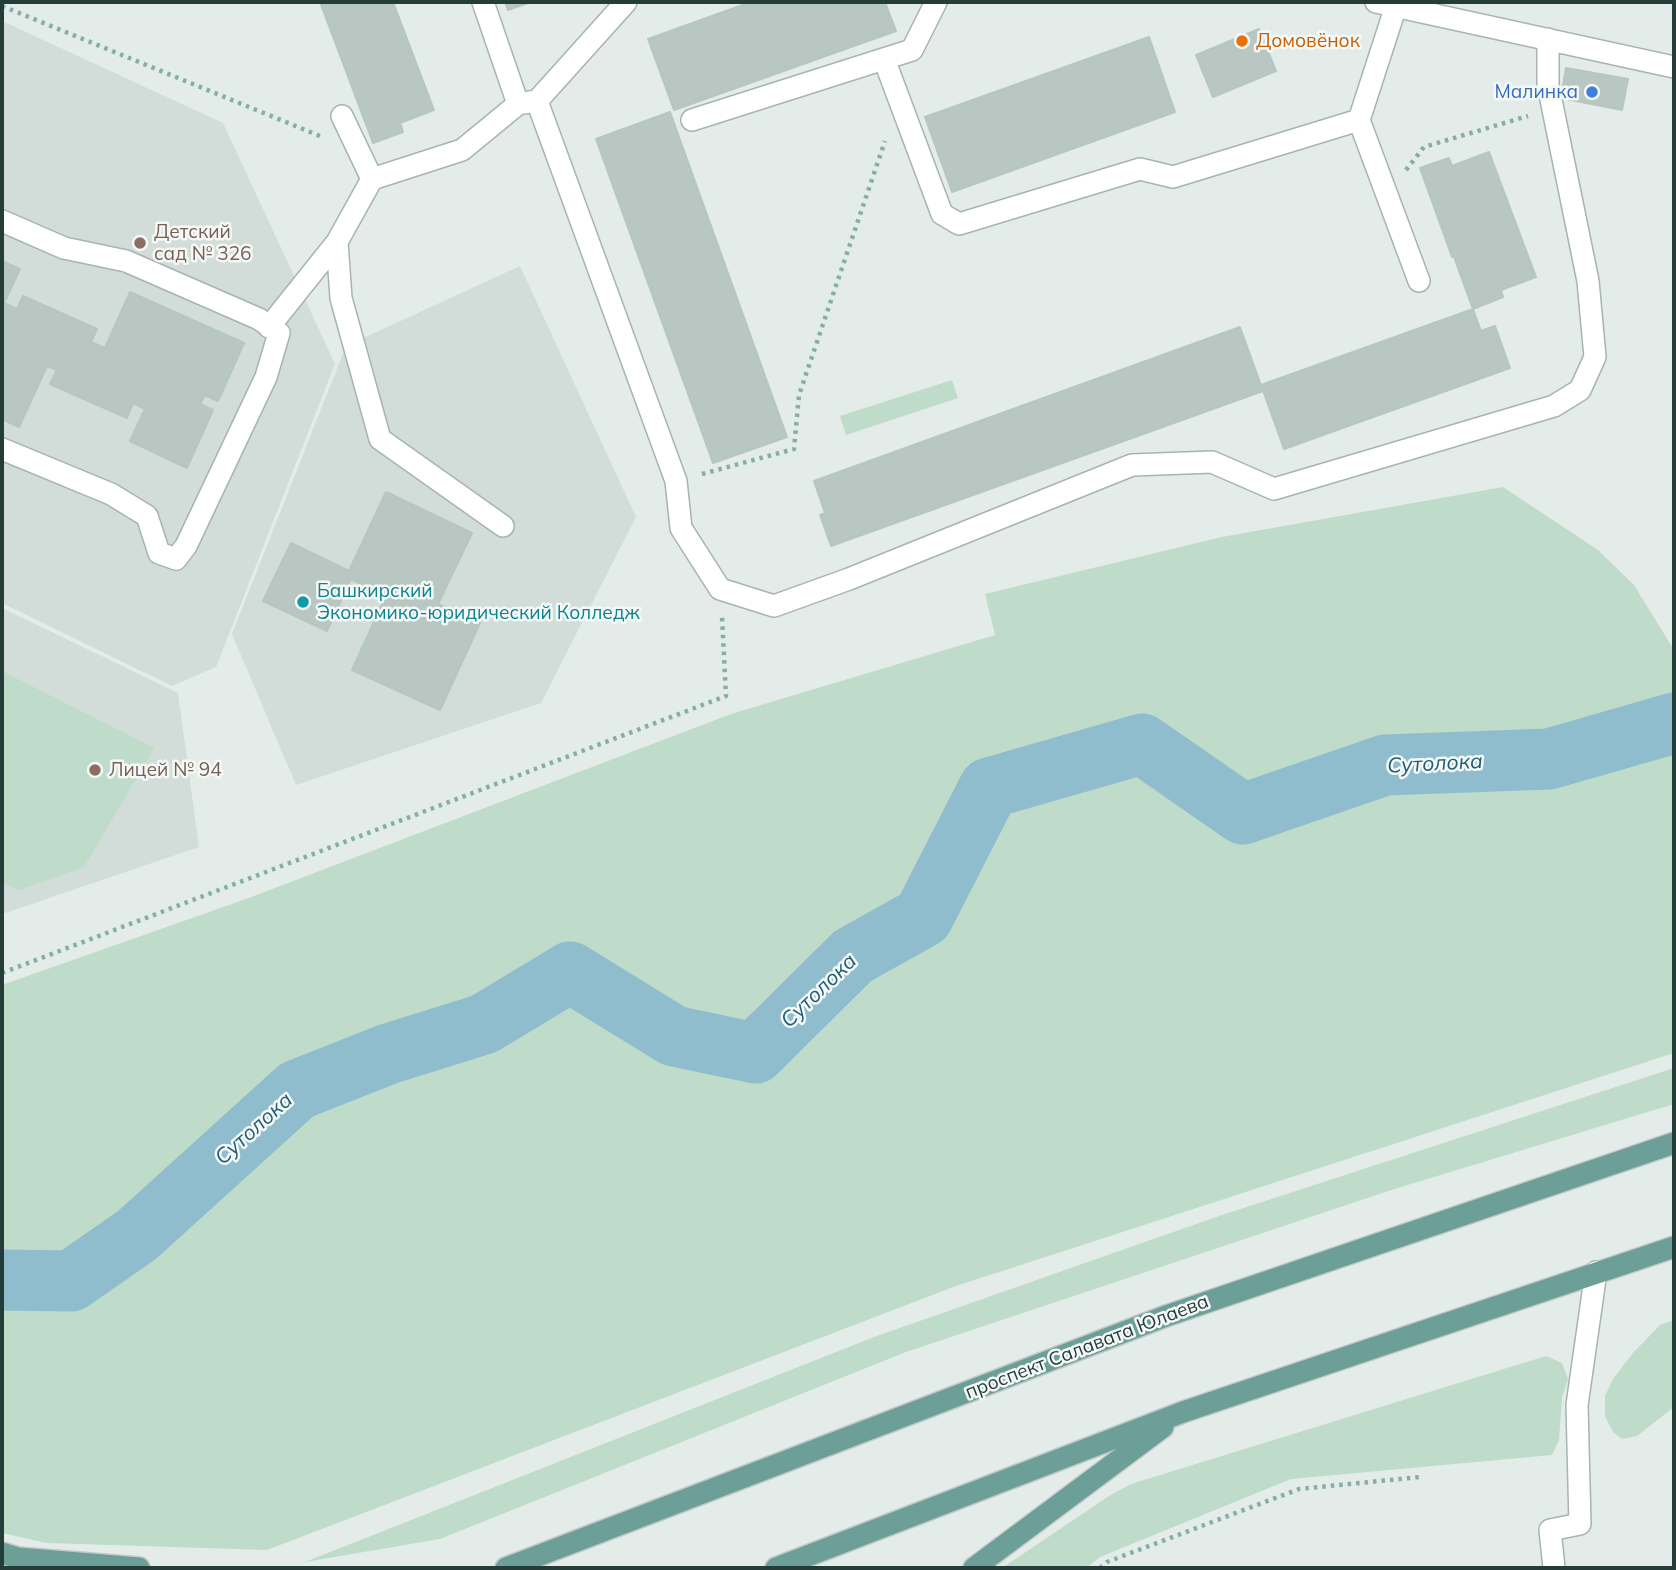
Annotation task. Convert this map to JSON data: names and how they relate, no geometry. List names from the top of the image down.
{
  "streets": {
    "main road": ["проспект Салавата Юлаева"]
  },
  "water": ["Сутолока"],
  "places": [
    "Домовёнок",
    "Малинка",
    "Детский сад № 326",
    "Башкирский Экономико-юридический Колледж",
    "Лицей № 94"
  ]
}
